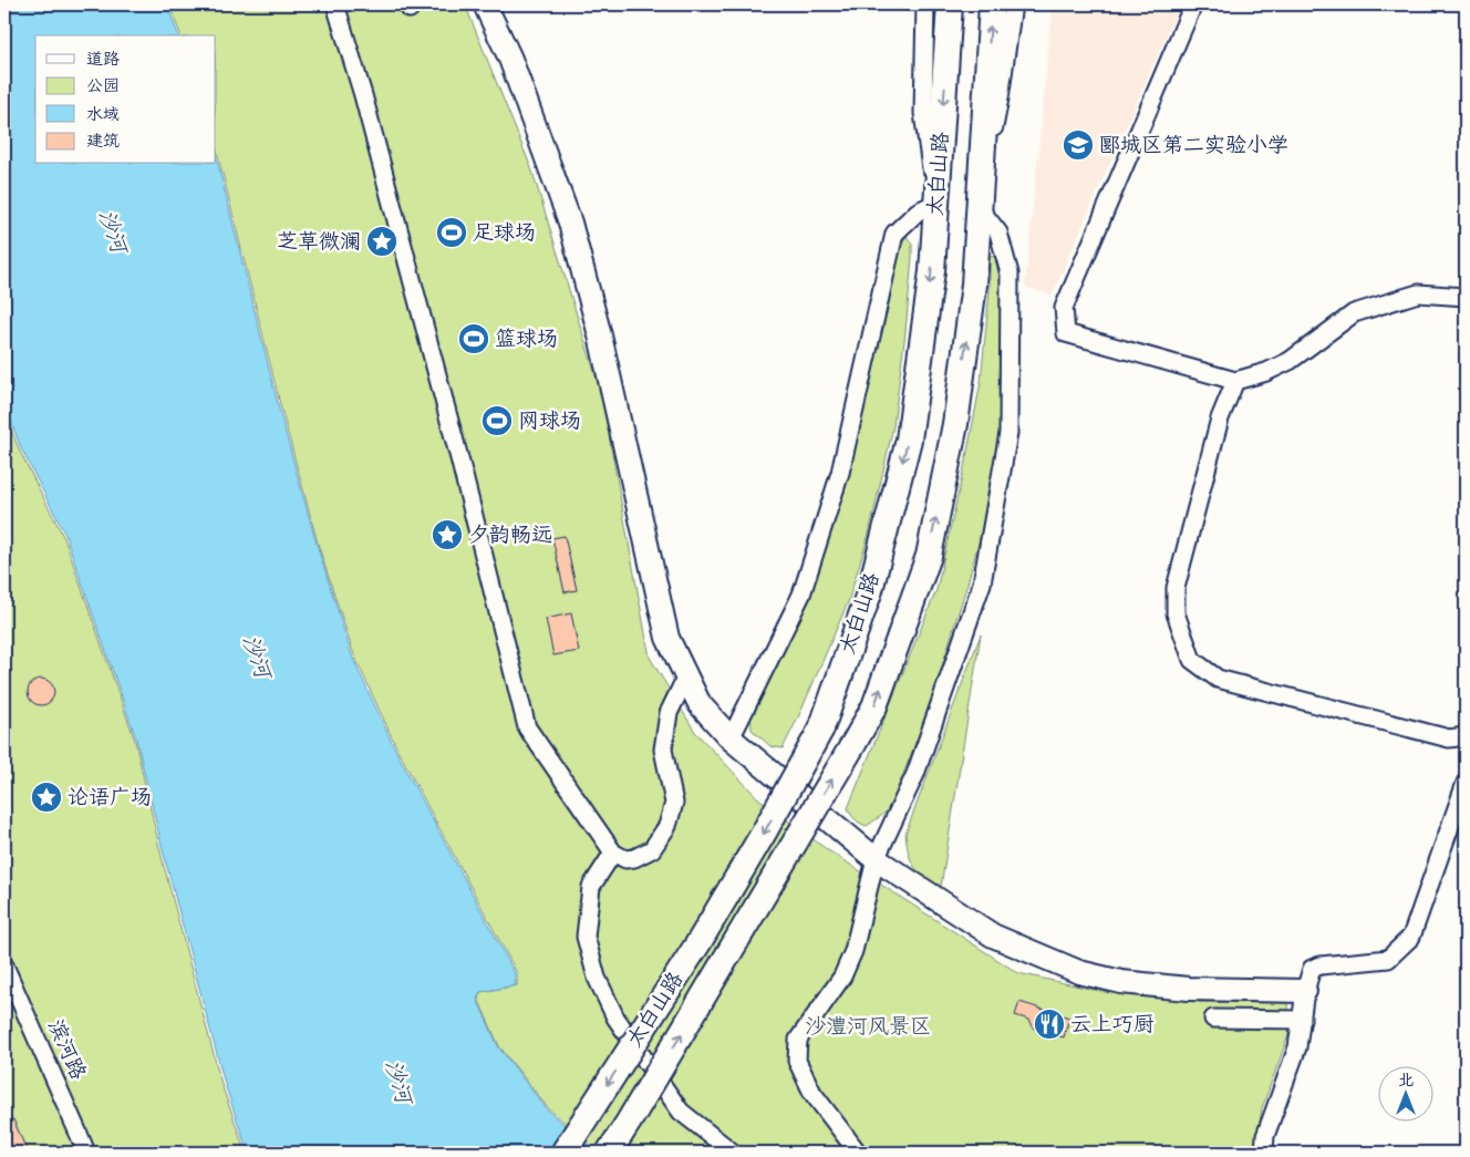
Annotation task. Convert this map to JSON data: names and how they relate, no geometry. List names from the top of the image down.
{
  "streets": {
    "main road": ["太白山路"],
    "street": ["滨河路"]
  },
  "water": ["沙河"],
  "parks": ["沙澧河风景区"],
  "places": {
    "school or university": ["郾城区第二实验小学"],
    "sports": ["足球场", "篮球场", "网球场"],
    "place": ["芝草微澜", "夕韵畅远", "论语广场"],
    "restaurant": ["云上巧厨"]
  },
  "legend": [
    "道路",
    "公园",
    "水域",
    "建筑"
  ],
  "north": "top"
}
